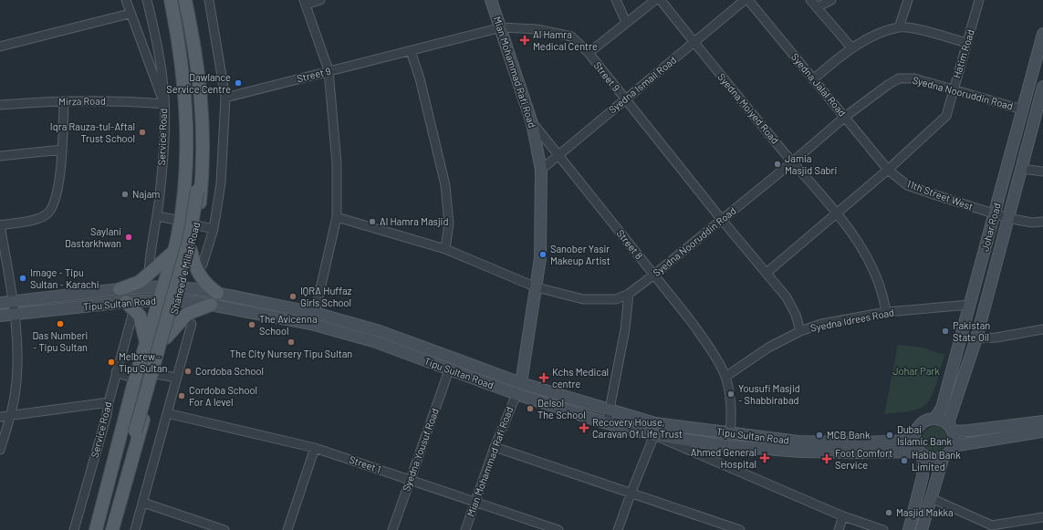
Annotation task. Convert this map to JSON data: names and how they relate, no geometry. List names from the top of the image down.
{
  "streets": {
    "main road": [
      "Mian Mohammad Rafi Road",
      "Johar Road",
      "Shaheed e Millat Road",
      "Tipu Sultan Road"
    ],
    "street": [
      "Hatim Road",
      "Street 9",
      "Syedna Ismail Road",
      "Syedna Jalal Road",
      "Syedna Nooruddin Road",
      "Mirza Road",
      "Syedna Moiyed Road",
      "Service Road",
      "11th Street West",
      "Street 8",
      "Syedna Idrees Road",
      "Syedna Yousuf Road",
      "Street 1"
    ]
  },
  "crossings": [
    ["Hatim Road", "Street 9"],
    ["Hatim Road", "Syedna Jalal Road"],
    ["Hatim Road", "Syedna Nooruddin Road"],
    ["Hatim Road", "Syedna Moiyed Road"],
    ["Hatim Road", "11th Street West"],
    ["Mian Mohammad Rafi Road", "Street 9"],
    ["Mian Mohammad Rafi Road", "Syedna Ismail Road"],
    ["Mian Mohammad Rafi Road", "Syedna Nooruddin Road"],
    ["Mian Mohammad Rafi Road", "Street 8"],
    ["Mian Mohammad Rafi Road", "Tipu Sultan Road"],
    ["Mian Mohammad Rafi Road", "Street 1"],
    ["Street 9", "Syedna Ismail Road"],
    ["Street 9", "Syedna Nooruddin Road"],
    ["Street 9", "Syedna Idrees Road"],
    ["Syedna Ismail Road", "Syedna Moiyed Road"],
    ["Syedna Ismail Road", "Street 8"],
    ["Syedna Jalal Road", "Syedna Nooruddin Road"],
    ["Syedna Jalal Road", "11th Street West"],
    ["Syedna Nooruddin Road", "Syedna Moiyed Road"],
    ["Syedna Nooruddin Road", "Johar Road"],
    ["Syedna Nooruddin Road", "Street 8"],
    ["Mirza Road", "Service Road"],
    ["Syedna Moiyed Road", "Syedna Idrees Road"],
    ["Service Road", "Tipu Sultan Road"],
    ["11th Street West", "Johar Road"],
    ["Johar Road", "Tipu Sultan Road"],
    ["Johar Road", "Syedna Idrees Road"],
    ["Street 8", "Tipu Sultan Road"],
    ["Street 8", "Syedna Idrees Road"],
    ["Shaheed e Millat Road", "Tipu Sultan Road"],
    ["Tipu Sultan Road", "Syedna Yousuf Road"],
    ["Syedna Yousuf Road", "Street 1"]
  ],
  "parks": ["Johar Park"],
  "places": {
    "health": [
      "Al Hamra Medical Centre",
      "Kchs Medical centre",
      "Recovery House, Caravan Of Life Trust",
      "Ahmed General Hospital",
      "Foot Comfort Service"
    ],
    "other": [
      "Dawlance Service Centre",
      "Iqra Rauza-tul-Aftal Trust School",
      "Jamia Masjid Sabri",
      "Najam",
      "Al Hamra Masjid",
      "Saylani Dastarkhwan",
      "Sanober Yasir Makeup Artist",
      "Image - Tipu Sultan - Karachi",
      "IQRA Huffaz Girls School",
      "Das Numberi - Tipu Sultan",
      "The Avicenna School",
      "Pakistan State Oil",
      "The City Nursery Tipu Sultan",
      "Melbrew - Tipu Sultan",
      "Cordoba School",
      "Yousufi Masjid - Shabbirabad",
      "Cordoba School For A level",
      "Delsol The School",
      "MCB Bank",
      "Dubai Islamic Bank",
      "Habib Bank Limited",
      "Masjid Makka"
    ]
  }
}
